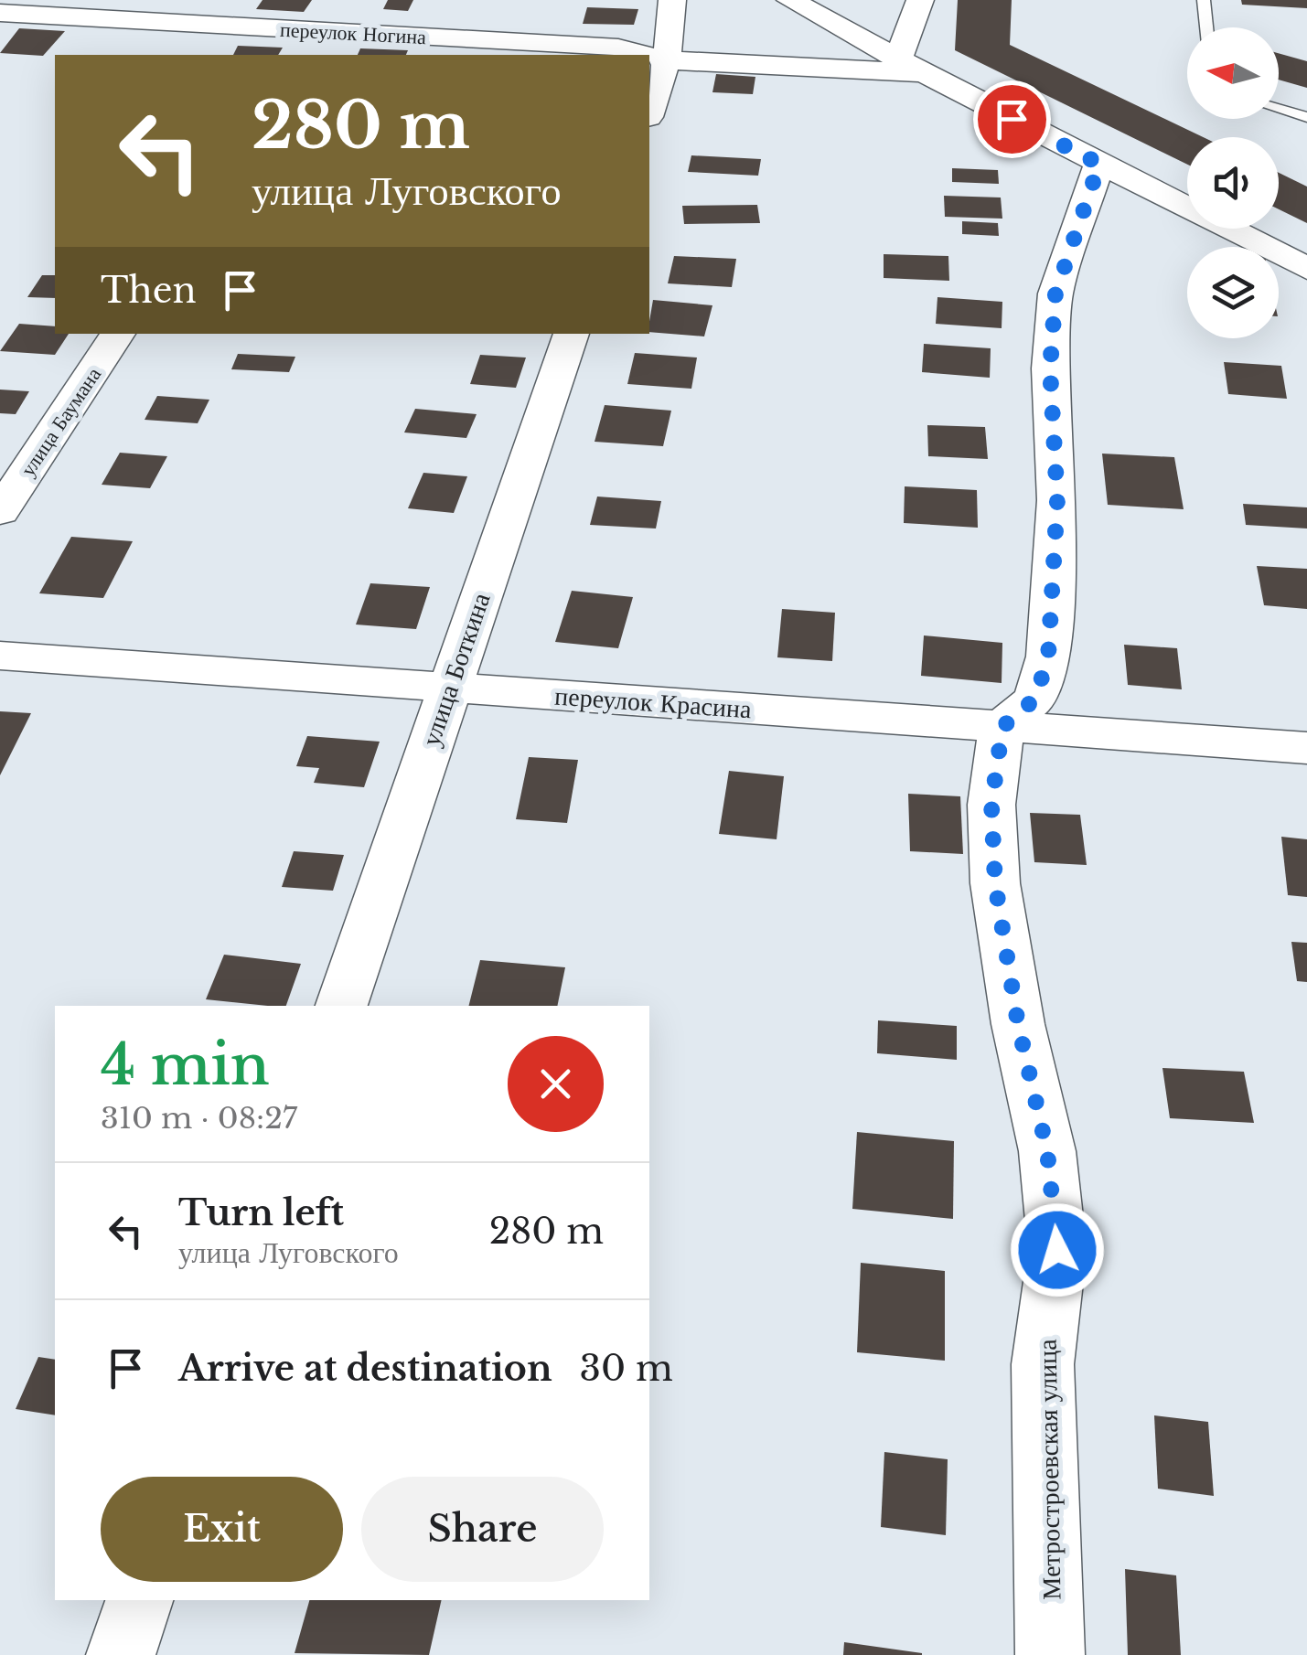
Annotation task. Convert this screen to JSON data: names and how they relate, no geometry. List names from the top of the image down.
{
  "streets": {
    "street": [
      "переулок Ногина",
      "улица Баумана",
      "улица Боткина",
      "переулок Красина",
      "Метростроевская улица"
    ]
  },
  "crossings": [
    ["улица Боткина", "переулок Красина"],
    ["переулок Красина", "Метростроевская улица"]
  ],
  "north": "left",
  "page": {
    "turn": ["280 m", "улица Луговского"],
    "then": "Then",
    "heading": ["4 min", "310 m · 08:27"],
    "list": [
      {
        "name": "Turn left",
        "note": "улица Луговского",
        "value": "280 m"
      },
      {
        "name": "Arrive at destination",
        "value": "30 m"
      }
    ],
    "buttons": ["Exit", "Share"]
  }
}
